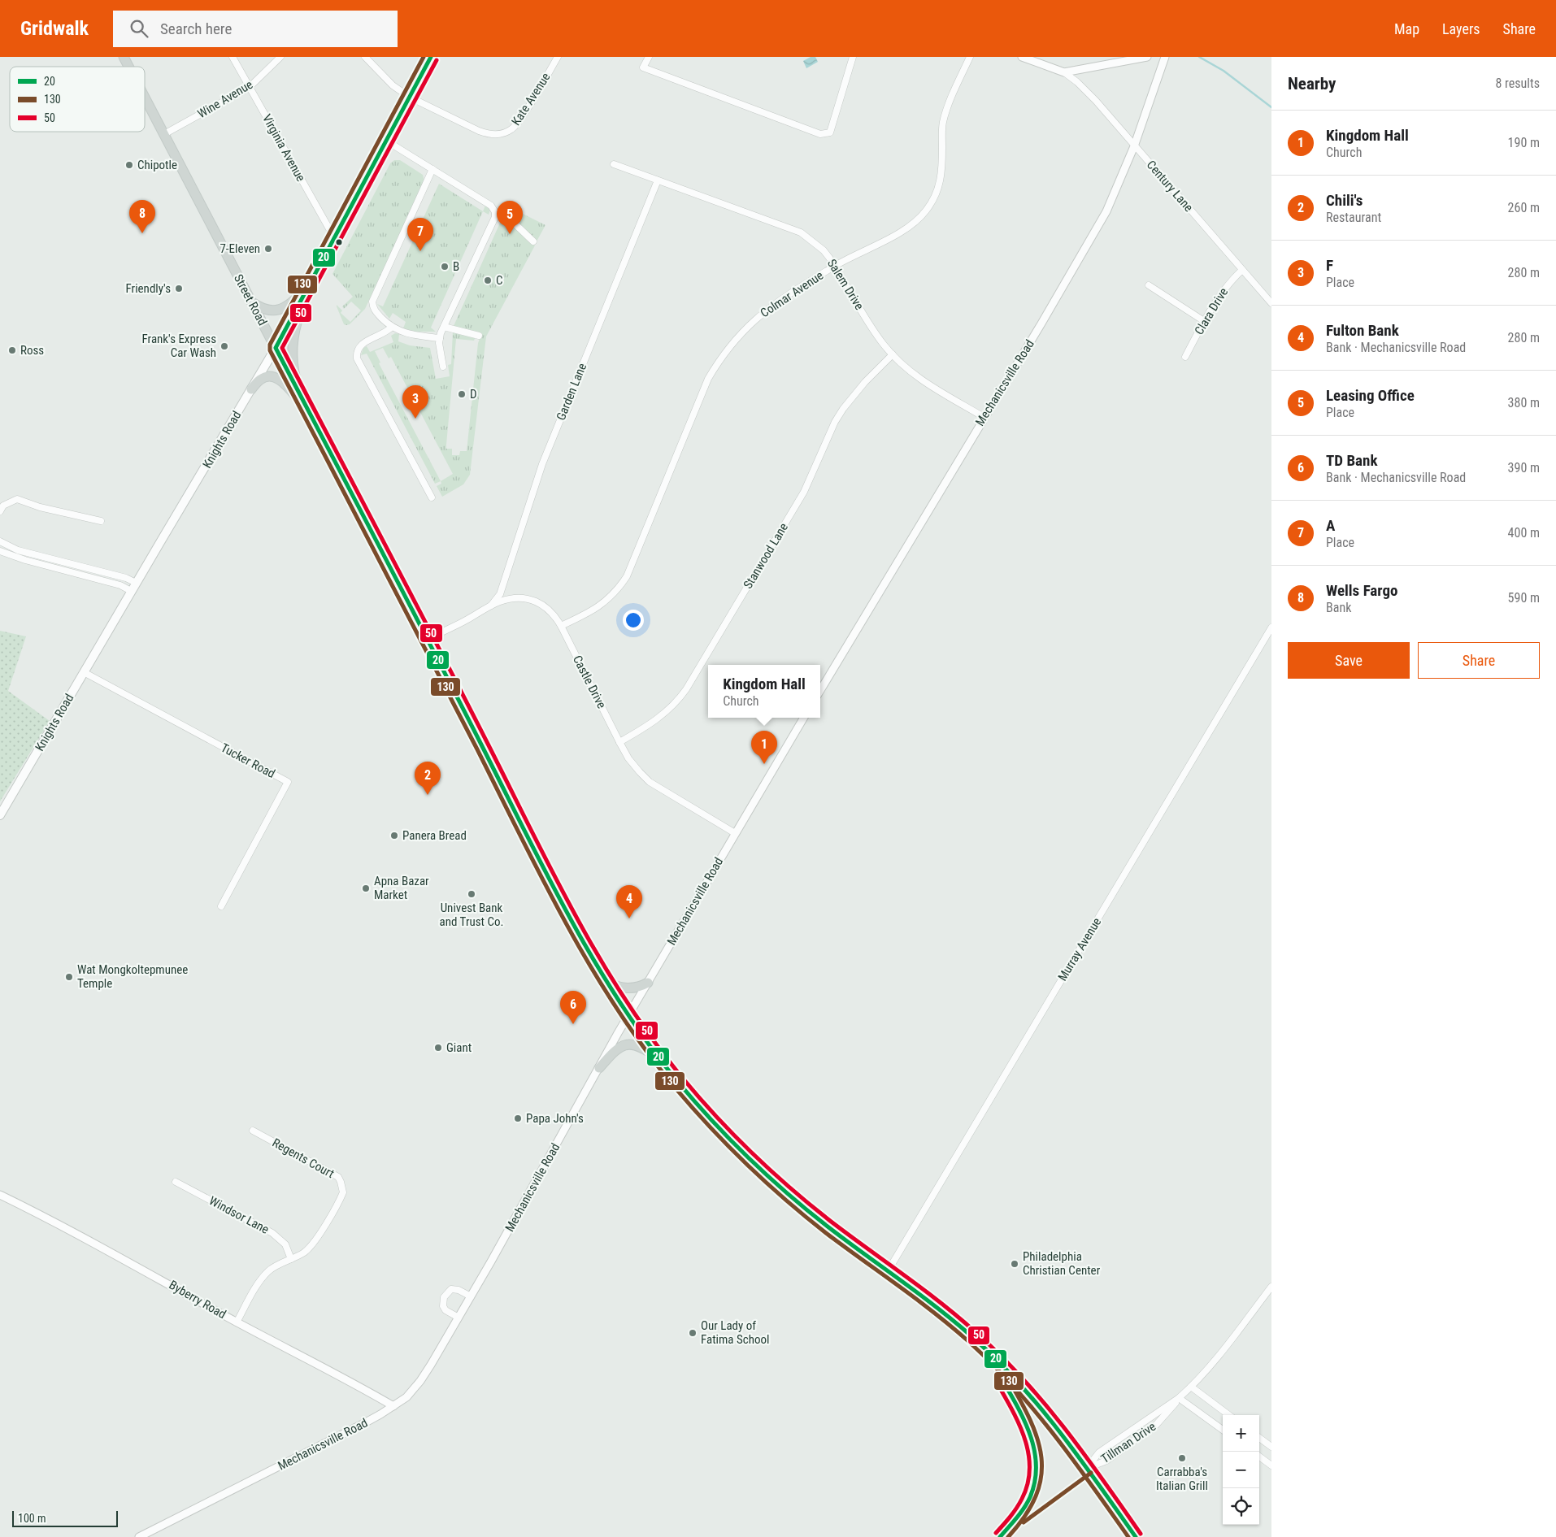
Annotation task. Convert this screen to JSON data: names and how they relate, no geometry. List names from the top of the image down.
{
  "streets": {
    "main road": ["Street Road", "Knights Road"],
    "street": [
      "Wine Avenue",
      "Kate Avenue",
      "Virginia Avenue",
      "Century Lane",
      "Salem Drive",
      "Colmar Avenue",
      "Clara Drive",
      "Mechanicsville Road",
      "Garden Lane",
      "Stanwood Lane",
      "Castle Drive",
      "Tucker Road",
      "Murray Avenue",
      "Regents Court",
      "Windsor Lane",
      "Byberry Road",
      "Tillman Drive"
    ]
  },
  "crossings": [
    ["Wine Avenue", "Virginia Avenue"],
    ["Wine Avenue", "Street Road"],
    ["Kate Avenue", "Knights Road"],
    ["Virginia Avenue", "Knights Road"],
    ["Century Lane", "Clara Drive"],
    ["Century Lane", "Mechanicsville Road"],
    ["Salem Drive", "Colmar Avenue"],
    ["Salem Drive", "Mechanicsville Road"],
    ["Salem Drive", "Garden Lane"],
    ["Salem Drive", "Stanwood Lane"],
    ["Colmar Avenue", "Castle Drive"],
    ["Street Road", "Mechanicsville Road"],
    ["Street Road", "Knights Road"],
    ["Street Road", "Castle Drive"],
    ["Street Road", "Murray Avenue"],
    ["Street Road", "Tillman Drive"],
    ["Mechanicsville Road", "Castle Drive"],
    ["Mechanicsville Road", "Byberry Road"],
    ["Garden Lane", "Castle Drive"],
    ["Knights Road", "Tucker Road"],
    ["Stanwood Lane", "Castle Drive"],
    ["Regents Court", "Windsor Lane"],
    ["Regents Court", "Byberry Road"]
  ],
  "places": [
    "Chipotle",
    "7-Eleven",
    "B",
    "C",
    "Friendly's",
    "Frank's Express Car Wash",
    "Ross",
    "D",
    "Panera Bread",
    "Apna Bazar Market",
    "Univest Bank and Trust Co.",
    "Wat Mongkoltepmunee Temple",
    "Giant",
    "Papa John's",
    "Philadelphia Christian Center",
    "Our Lady of Fatima School",
    "Carrabba's Italian Grill"
  ],
  "lines": ["transit line 20", "transit line 130", "transit line 50"],
  "legend": ["20", "130", "50"],
  "scale_bar": "100 m",
  "page": {
    "header": "Gridwalk",
    "search": "Search here",
    "nav": ["Map", "Layers", "Share"],
    "heading": ["Nearby", "8 results"],
    "list": [
      {
        "mark": "1",
        "name": "Kingdom Hall",
        "note": "Church",
        "value": "190 m"
      },
      {
        "mark": "2",
        "name": "Chili's",
        "note": "Restaurant",
        "value": "260 m"
      },
      {
        "mark": "3",
        "name": "F",
        "note": "Place",
        "value": "280 m"
      },
      {
        "mark": "4",
        "name": "Fulton Bank",
        "note": "Bank · Mechanicsville Road",
        "value": "280 m"
      },
      {
        "mark": "5",
        "name": "Leasing Office",
        "note": "Place",
        "value": "380 m"
      },
      {
        "mark": "6",
        "name": "TD Bank",
        "note": "Bank · Mechanicsville Road",
        "value": "390 m"
      },
      {
        "mark": "7",
        "name": "A",
        "note": "Place",
        "value": "400 m"
      },
      {
        "mark": "8",
        "name": "Wells Fargo",
        "note": "Bank",
        "value": "590 m"
      }
    ],
    "pins": [
      "8",
      "5",
      "7",
      "3",
      "1",
      "2",
      "4",
      "6"
    ],
    "buttons": ["Save", "Share"],
    "popup": ["Kingdom Hall", "Church"],
    "map_buttons": ["+", "−"],
    "scale": "100 m"
  }
}
